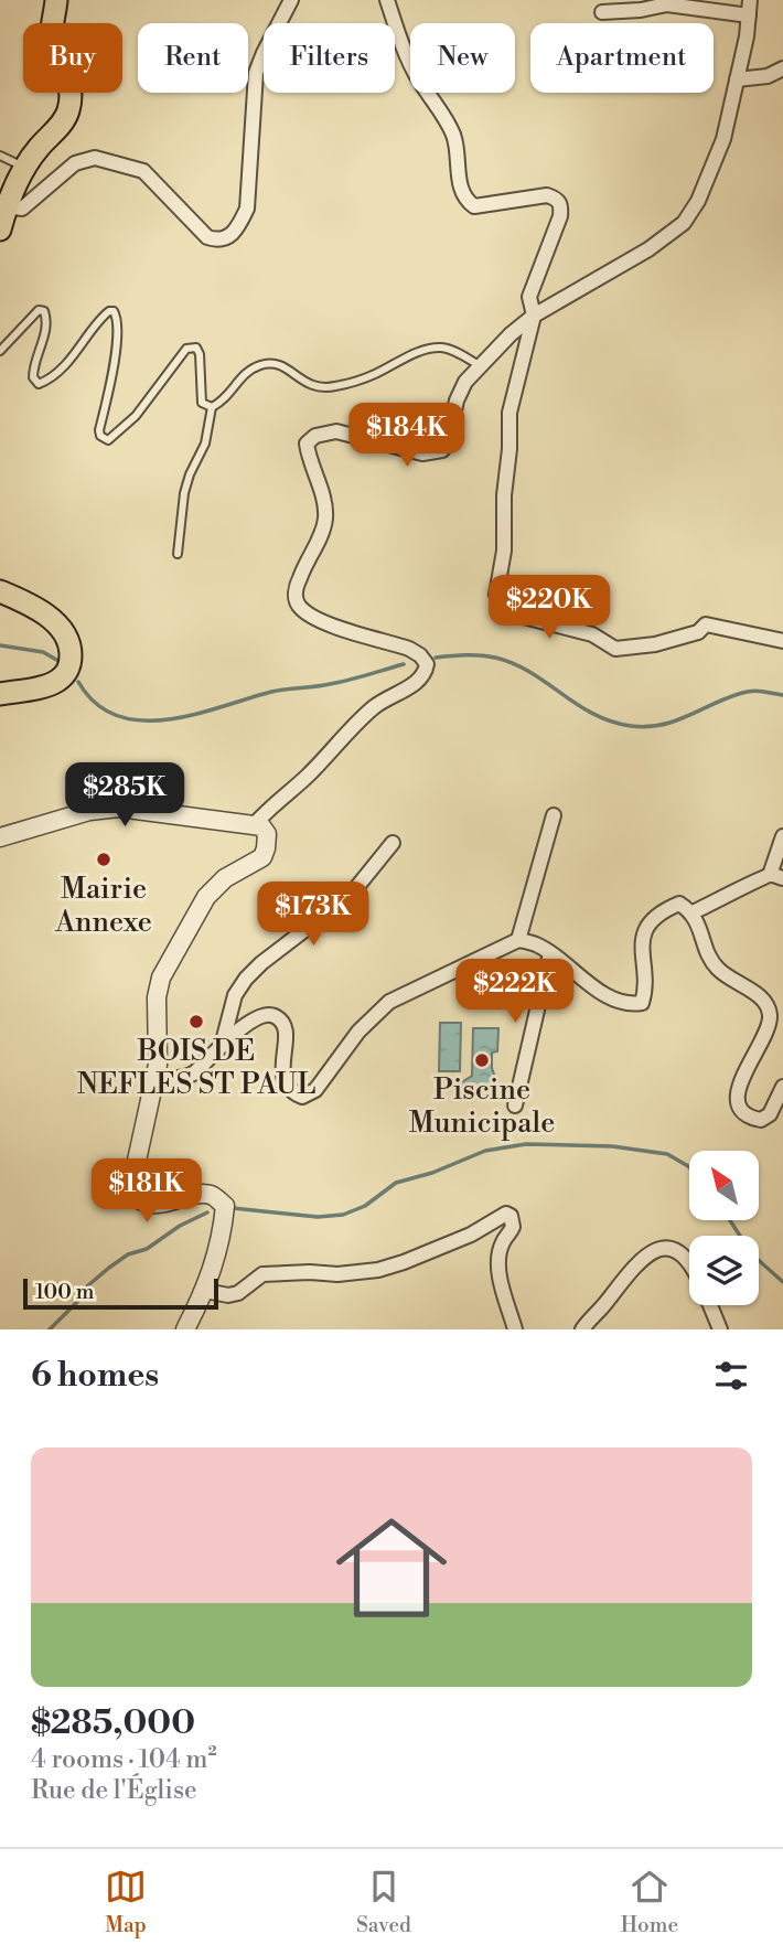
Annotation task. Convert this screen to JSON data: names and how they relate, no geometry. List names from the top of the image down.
{
  "places": ["Mairie Annexe", "BOIS DE NEFLES ST PAUL", "Piscine Municipale"],
  "scale_bar": "100 m",
  "north": "top left",
  "page": {
    "chip": [
      "Buy",
      "Rent",
      "Filters",
      "New",
      "Apartment"
    ],
    "price": [
      "$184K",
      "$220K",
      "$285K",
      "$173K",
      "$222K",
      "$181K"
    ],
    "scale": "100 m",
    "heading": "6 homes",
    "list": [
      {
        "name": "$285,000",
        "note": "4 rooms · 104 m² · Rue de l'Église"
      }
    ],
    "tabs": ["Map", "Saved", "Home"]
  }
}
